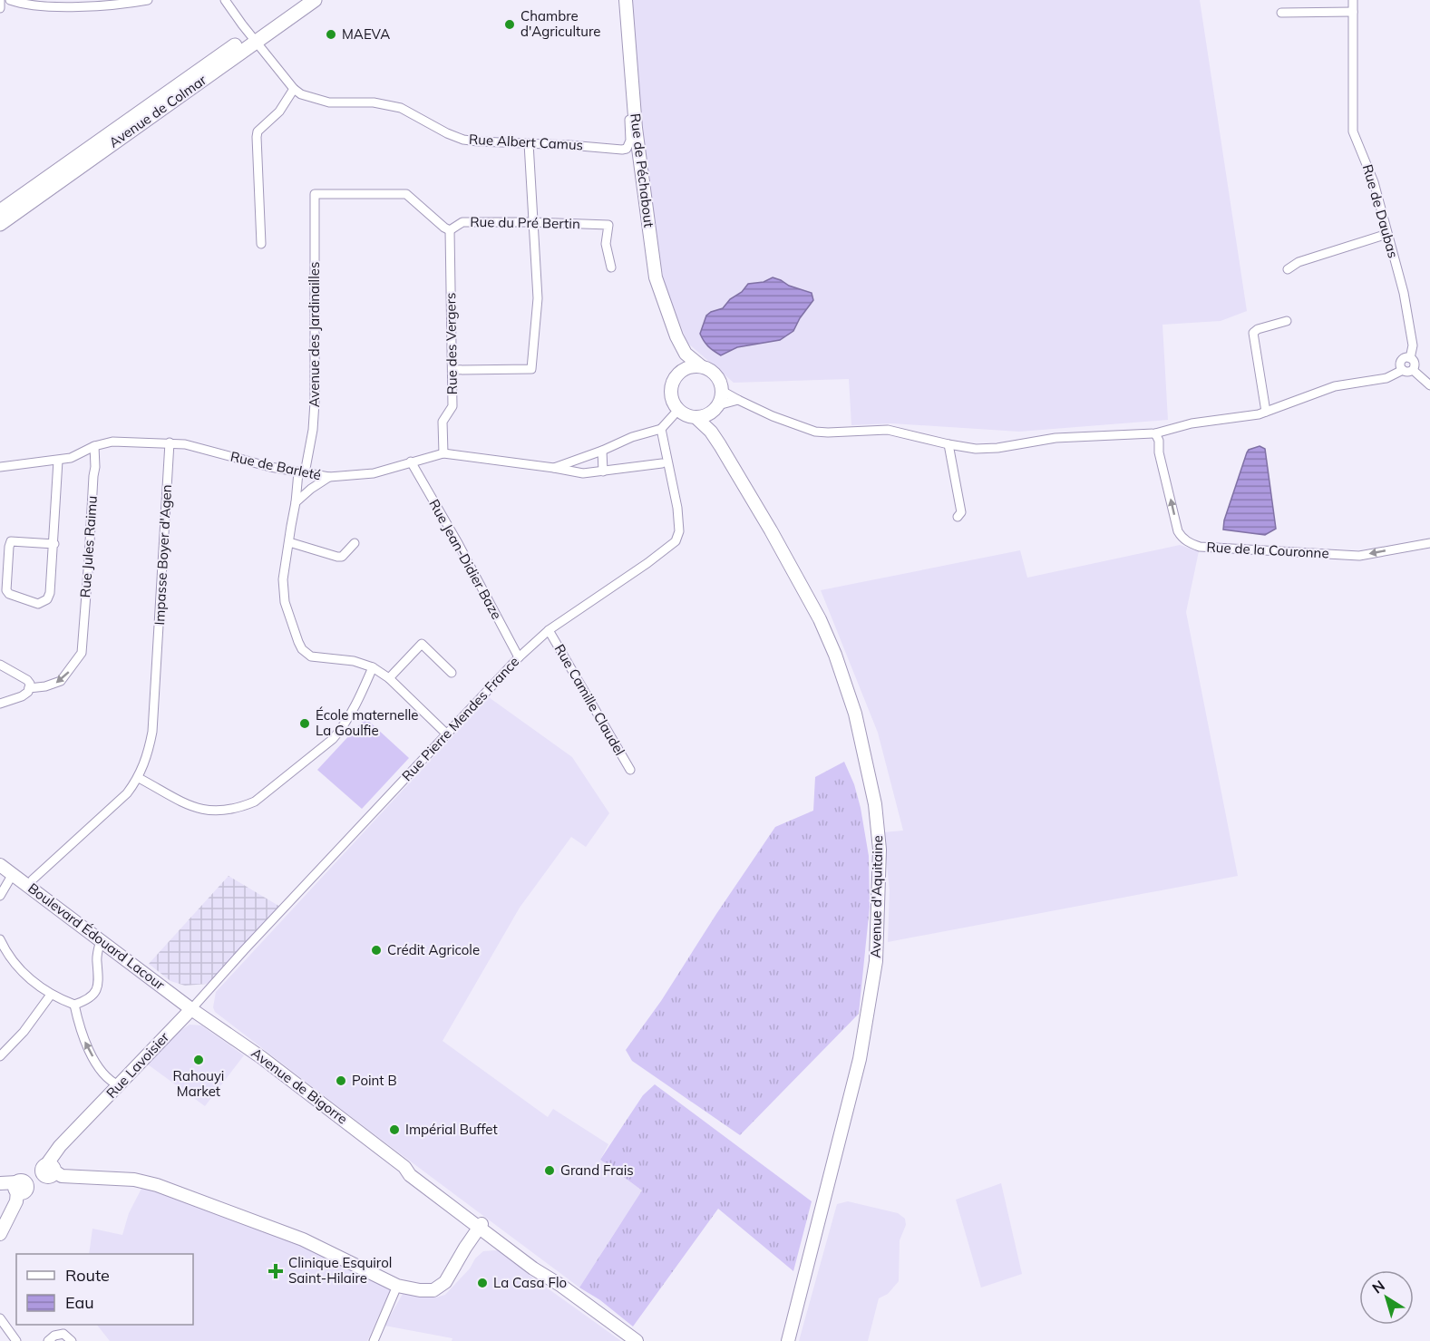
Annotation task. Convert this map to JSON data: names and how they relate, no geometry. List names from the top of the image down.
{
  "streets": {
    "main road": ["Avenue de Colmar"],
    "street": [
      "Rue Albert Camus",
      "Rue de Péchabout",
      "Rue de Daubas",
      "Rue du Pré Bertin",
      "Avenue des Jardinailles",
      "Rue des Vergers",
      "Rue de Barleté",
      "Rue Jules Raimu",
      "Rue de la Couronne",
      "Impasse Boyer d'Agen",
      "Rue Jean-Didier Baze",
      "Rue Camille Claudel",
      "Rue Pierre Mendes France",
      "Avenue d'Aquitaine",
      "Boulevard Édouard Lacour",
      "Rue Lavoisier",
      "Avenue de Bigorre"
    ]
  },
  "crossings": [
    ["Avenue de Colmar", "Rue Albert Camus"],
    ["Rue de Péchabout", "Avenue d'Aquitaine"],
    ["Rue du Pré Bertin", "Avenue des Jardinailles"],
    ["Rue du Pré Bertin", "Rue des Vergers"],
    ["Avenue des Jardinailles", "Rue de Barleté"],
    ["Avenue des Jardinailles", "Rue Pierre Mendes France"],
    ["Rue des Vergers", "Rue de Barleté"],
    ["Rue de Barleté", "Rue Jules Raimu"],
    ["Rue de Barleté", "Impasse Boyer d'Agen"],
    ["Rue de Barleté", "Rue Jean-Didier Baze"],
    ["Rue de Barleté", "Rue Pierre Mendes France"],
    ["Rue Jean-Didier Baze", "Rue Pierre Mendes France"],
    ["Rue Camille Claudel", "Rue Pierre Mendes France"],
    ["Rue Pierre Mendes France", "Boulevard Édouard Lacour"],
    ["Rue Pierre Mendes France", "Rue Lavoisier"],
    ["Rue Pierre Mendes France", "Avenue de Bigorre"],
    ["Boulevard Édouard Lacour", "Rue Lavoisier"],
    ["Boulevard Édouard Lacour", "Avenue de Bigorre"],
    ["Rue Lavoisier", "Avenue de Bigorre"]
  ],
  "one_way": ["Rue de la Couronne"],
  "places": {
    "other": [
      "Chambre d'Agriculture",
      "MAEVA",
      "École maternelle La Goulfie",
      "Crédit Agricole",
      "Rahouyi Market",
      "Point B",
      "Impérial Buffet",
      "Grand Frais",
      "La Casa Flo"
    ],
    "health": ["Clinique Esquirol Saint-Hilaire"]
  },
  "legend": ["Route", "Eau"],
  "north": "top left"
}
